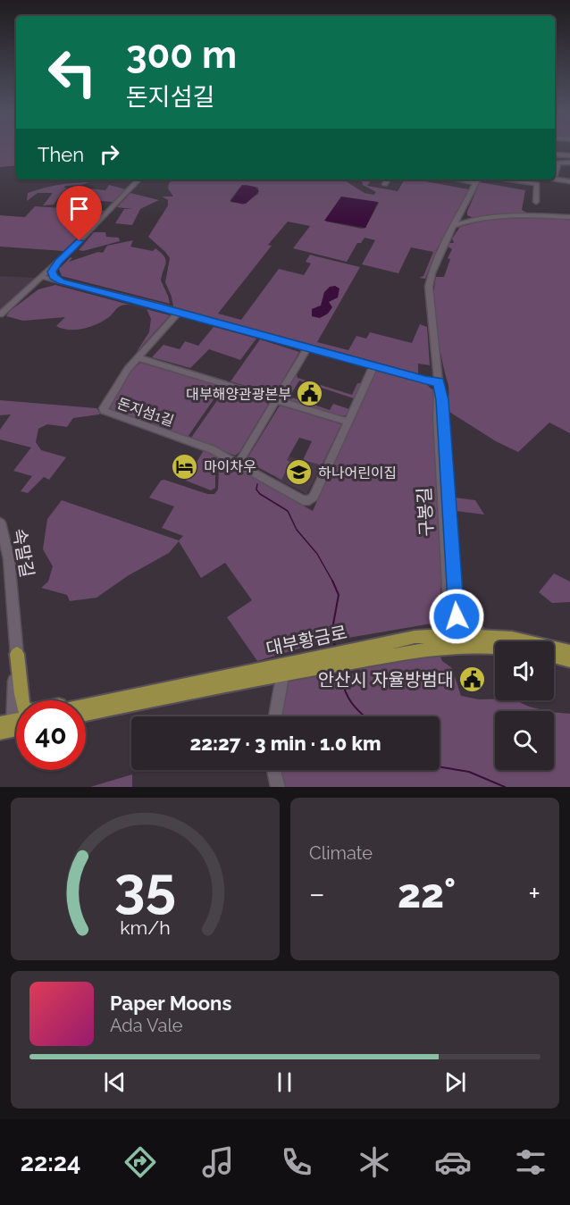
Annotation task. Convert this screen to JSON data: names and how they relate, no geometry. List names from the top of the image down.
{
  "streets": {
    "main road": ["대부황금로"],
    "street": ["돈지섬1길", "구봉길", "속말길"]
  },
  "crossings": [
    ["구봉길", "대부황금로"]
  ],
  "places": {
    "public building": ["대부해양관광본부", "안산시 자율방범대"],
    "hotel": ["마이차우"],
    "school or university": ["하나어린이집"]
  },
  "page": {
    "turn": ["300 m", "돈지섬길"],
    "then": "Then",
    "limit": "40",
    "trip": "22:27 · 3 min · 1.0 km",
    "tile": "Climate",
    "heat": ["−", "22°", "+"],
    "song": ["Paper Moons", "Ada Vale"],
    "tabs": "22:24",
    "gauge": ["35", "km/h"]
  }
}
